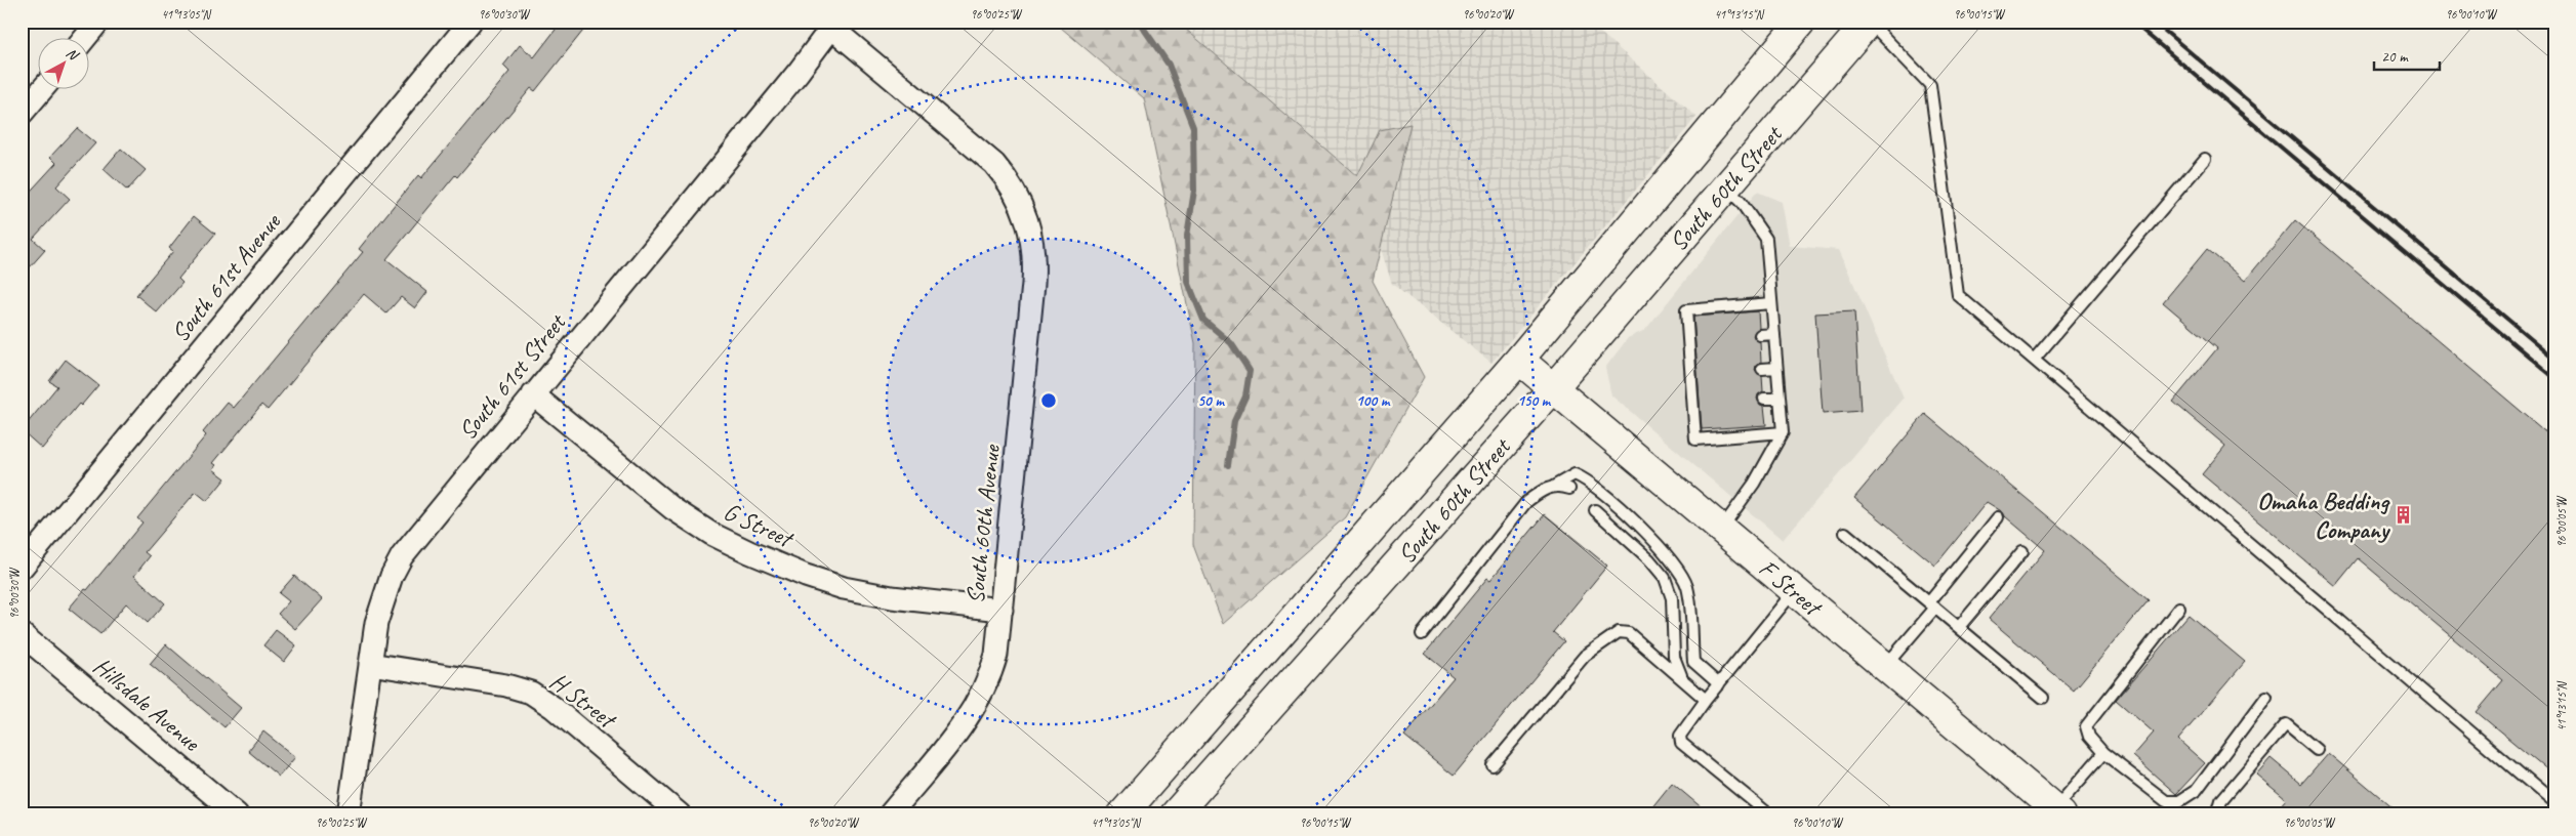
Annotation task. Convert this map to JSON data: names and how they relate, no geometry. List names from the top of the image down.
{
  "streets": {
    "main road": ["South 60th Street", "F Street"],
    "street": [
      "South 61st Avenue",
      "South 61st Street",
      "G Street",
      "South 60th Avenue",
      "H Street",
      "Hillsdale Avenue"
    ]
  },
  "crossings": [
    ["South 60th Street", "F Street"],
    ["South 61st Street", "G Street"],
    ["South 61st Street", "South 60th Avenue"],
    ["South 61st Street", "H Street"],
    ["G Street", "South 60th Avenue"]
  ],
  "places": {
    "building": ["Omaha Bedding Company"]
  },
  "scale_bar": "20 m",
  "north": "top right",
  "coordinates": [
    "41°13'05\"N",
    "96°00'30\"W",
    "96°00'25\"W",
    "96°00'20\"W",
    "41°13'15\"N",
    "96°00'15\"W",
    "96°00'10\"W",
    "96°00'05\"W"
  ],
  "rings": ["50 m", "100 m", "150 m"]
}
